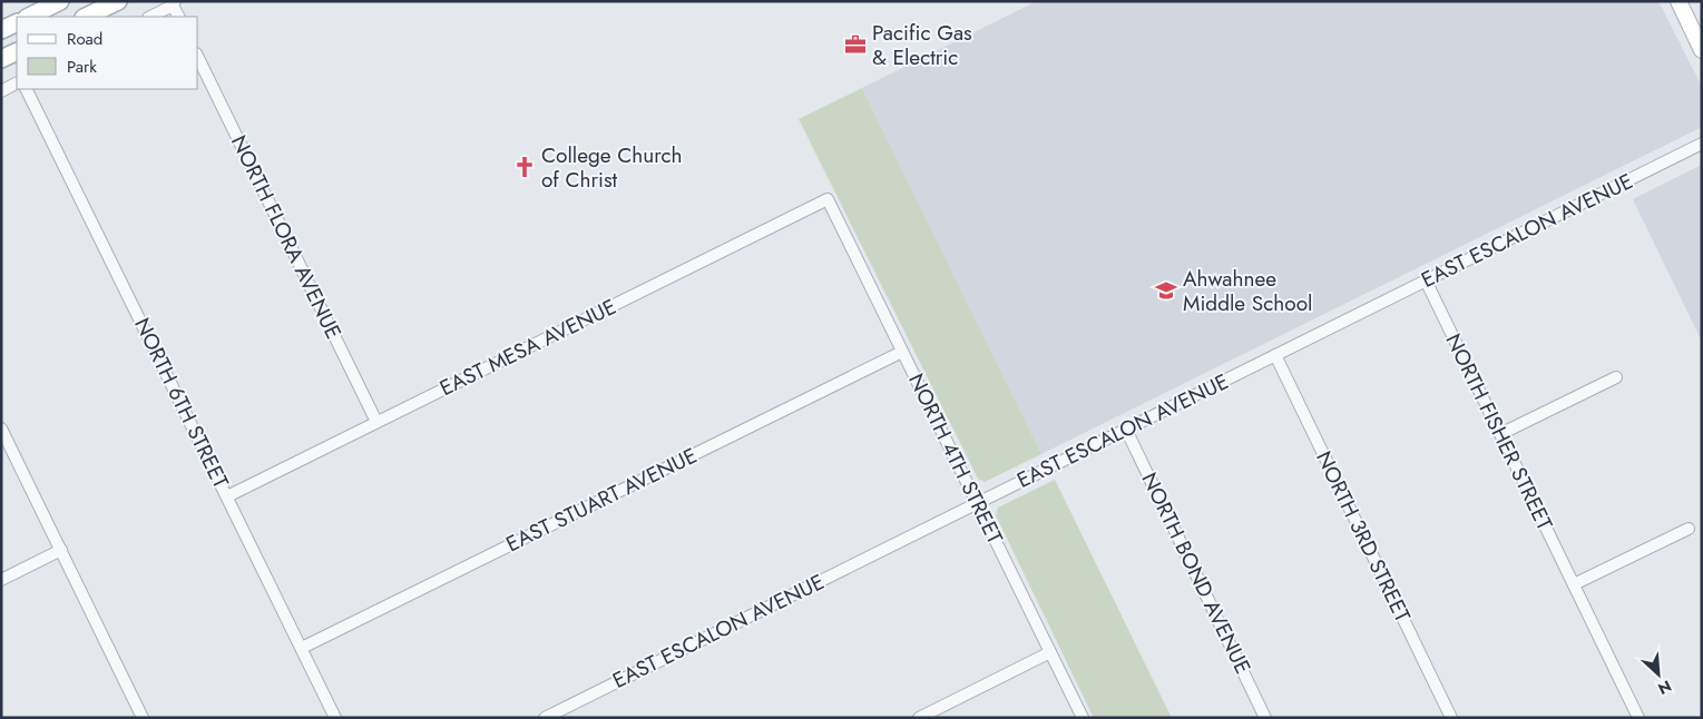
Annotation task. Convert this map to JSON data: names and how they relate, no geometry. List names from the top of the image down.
{
  "streets": {
    "street": [
      "EAST ESCALON AVENUE",
      "NORTH FLORA AVENUE",
      "EAST MESA AVENUE",
      "NORTH 6TH STREET",
      "NORTH FISHER STREET",
      "NORTH 4TH STREET",
      "EAST STUART AVENUE",
      "NORTH 3RD STREET",
      "NORTH BOND AVENUE"
    ]
  },
  "crossings": [
    ["EAST ESCALON AVENUE", "NORTH FISHER STREET"],
    ["EAST ESCALON AVENUE", "NORTH 4TH STREET"],
    ["EAST ESCALON AVENUE", "NORTH 3RD STREET"],
    ["EAST ESCALON AVENUE", "NORTH BOND AVENUE"],
    ["NORTH FLORA AVENUE", "EAST MESA AVENUE"],
    ["EAST MESA AVENUE", "NORTH 6TH STREET"],
    ["EAST MESA AVENUE", "NORTH 4TH STREET"],
    ["NORTH 6TH STREET", "EAST STUART AVENUE"],
    ["NORTH 4TH STREET", "EAST STUART AVENUE"]
  ],
  "places": {
    "office": ["Pacific Gas & Electric"],
    "church": ["College Church of Christ"],
    "school or university": ["Ahwahnee Middle School"]
  },
  "legend": ["Road", "Park"],
  "north": "bottom right"
}
